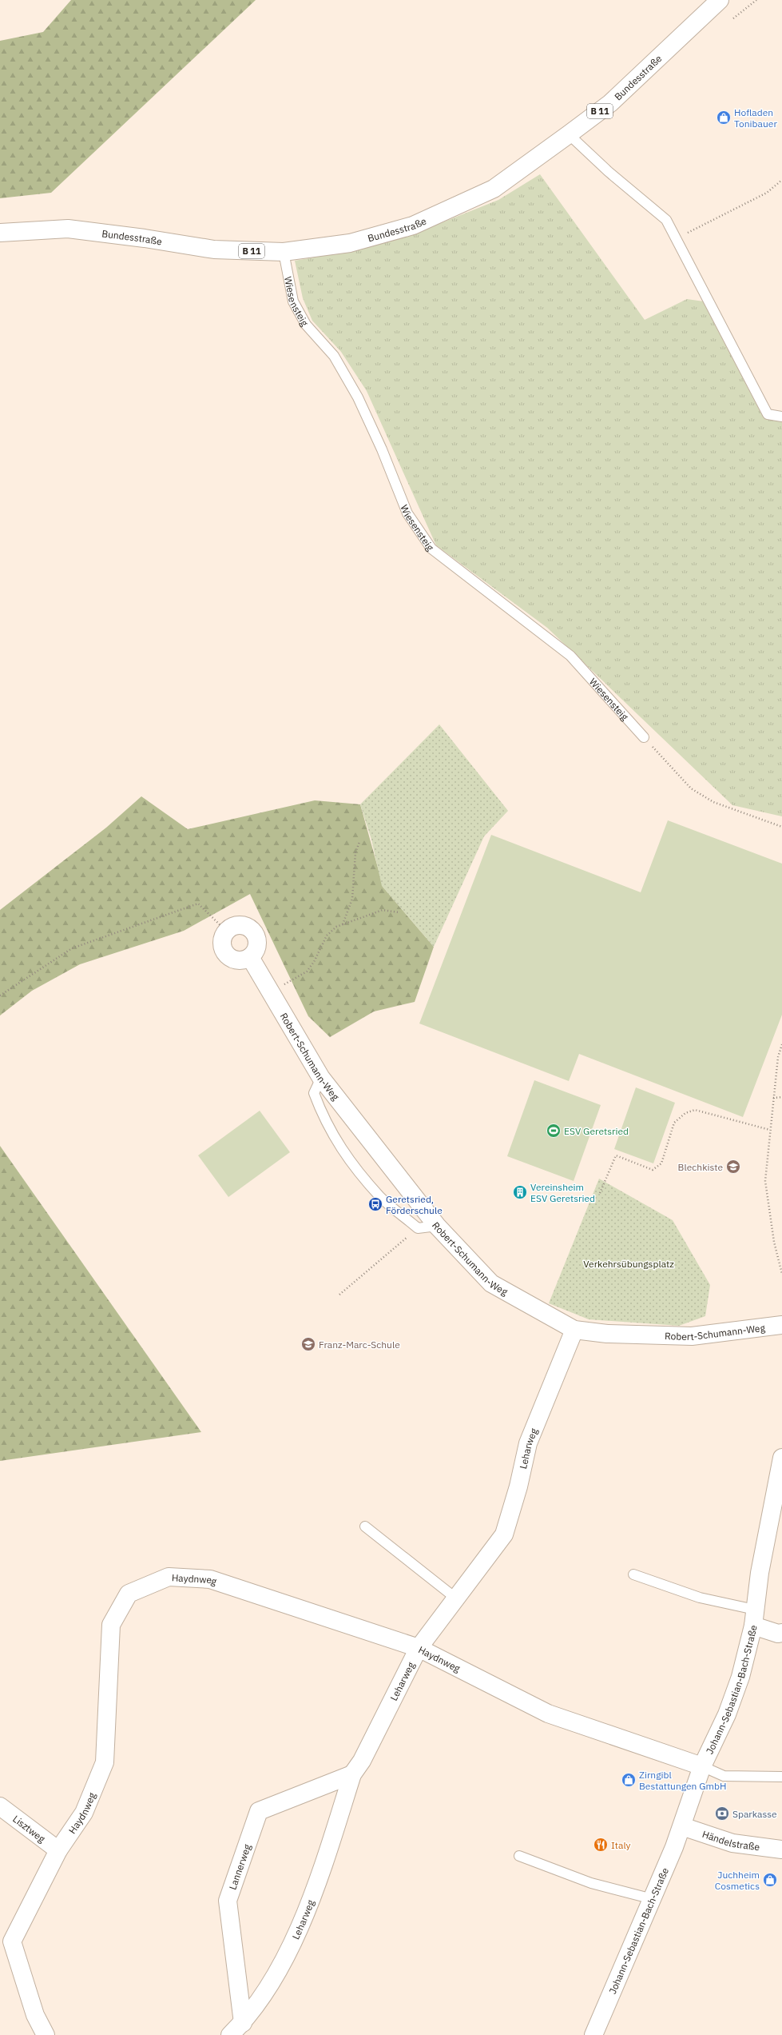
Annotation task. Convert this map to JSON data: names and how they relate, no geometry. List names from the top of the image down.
{
  "streets": {
    "street": [
      "Bundesstraße",
      "B 11",
      "Robert-Schumann-Weg",
      "Leharweg",
      "Haydnweg",
      "Johann-Sebastian-Bach-Straße",
      "Lisztweg",
      "Händelstraße",
      "Lannerweg"
    ],
    "lane": ["Wiesensteig"]
  },
  "crossings": [
    ["Bundesstraße", "Wiesensteig"],
    ["Robert-Schumann-Weg", "Leharweg"],
    ["Leharweg", "Haydnweg"],
    ["Leharweg", "Lannerweg"],
    ["Haydnweg", "Johann-Sebastian-Bach-Straße"],
    ["Haydnweg", "Lisztweg"],
    ["Johann-Sebastian-Bach-Straße", "Händelstraße"]
  ],
  "parks": ["Verkehrsübungsplatz"],
  "places": {
    "shop": ["Hofladen Tonibauer", "Zirngibl Bestattungen GmbH", "Juchheim Cosmetics"],
    "sports": ["ESV Geretsried"],
    "school or university": ["Blechkiste", "Franz-Marc-Schule"],
    "building": ["Vereinsheim ESV Geretsried"],
    "bus stop": ["Geretsried, Förderschule"],
    "bank": ["Sparkasse"],
    "restaurant": ["Italy"]
  }
}
